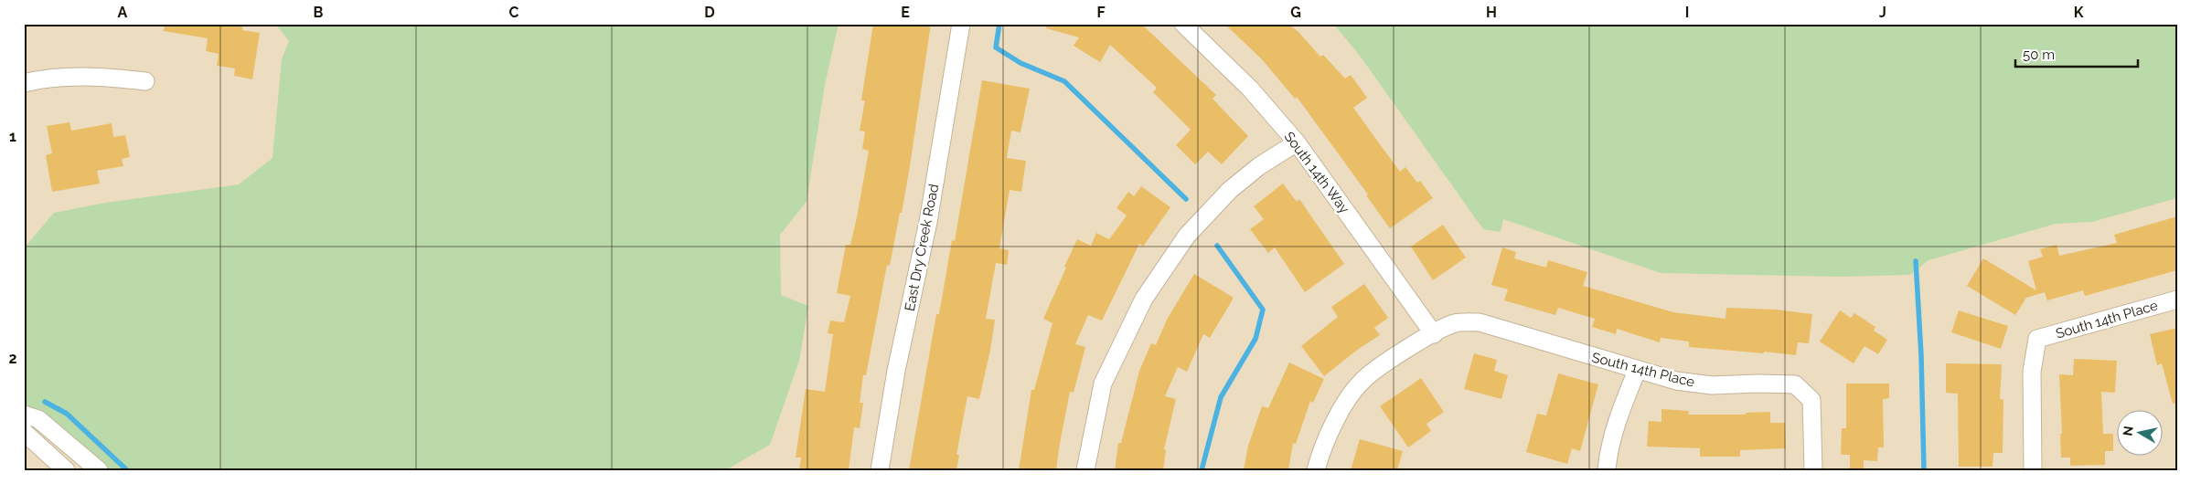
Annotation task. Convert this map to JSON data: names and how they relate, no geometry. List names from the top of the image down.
{
  "streets": {
    "street": ["South 14th Way", "East Dry Creek Road", "South 14th Place"]
  },
  "crossings": [
    ["South 14th Way", "South 14th Place"]
  ],
  "scale_bar": "50 m",
  "north": "left",
  "grid": {
    "columns": [
      "A",
      "B",
      "C",
      "D",
      "E",
      "F",
      "G",
      "H",
      "I",
      "J",
      "K"
    ],
    "rows": ["1", "2"]
  }
}
